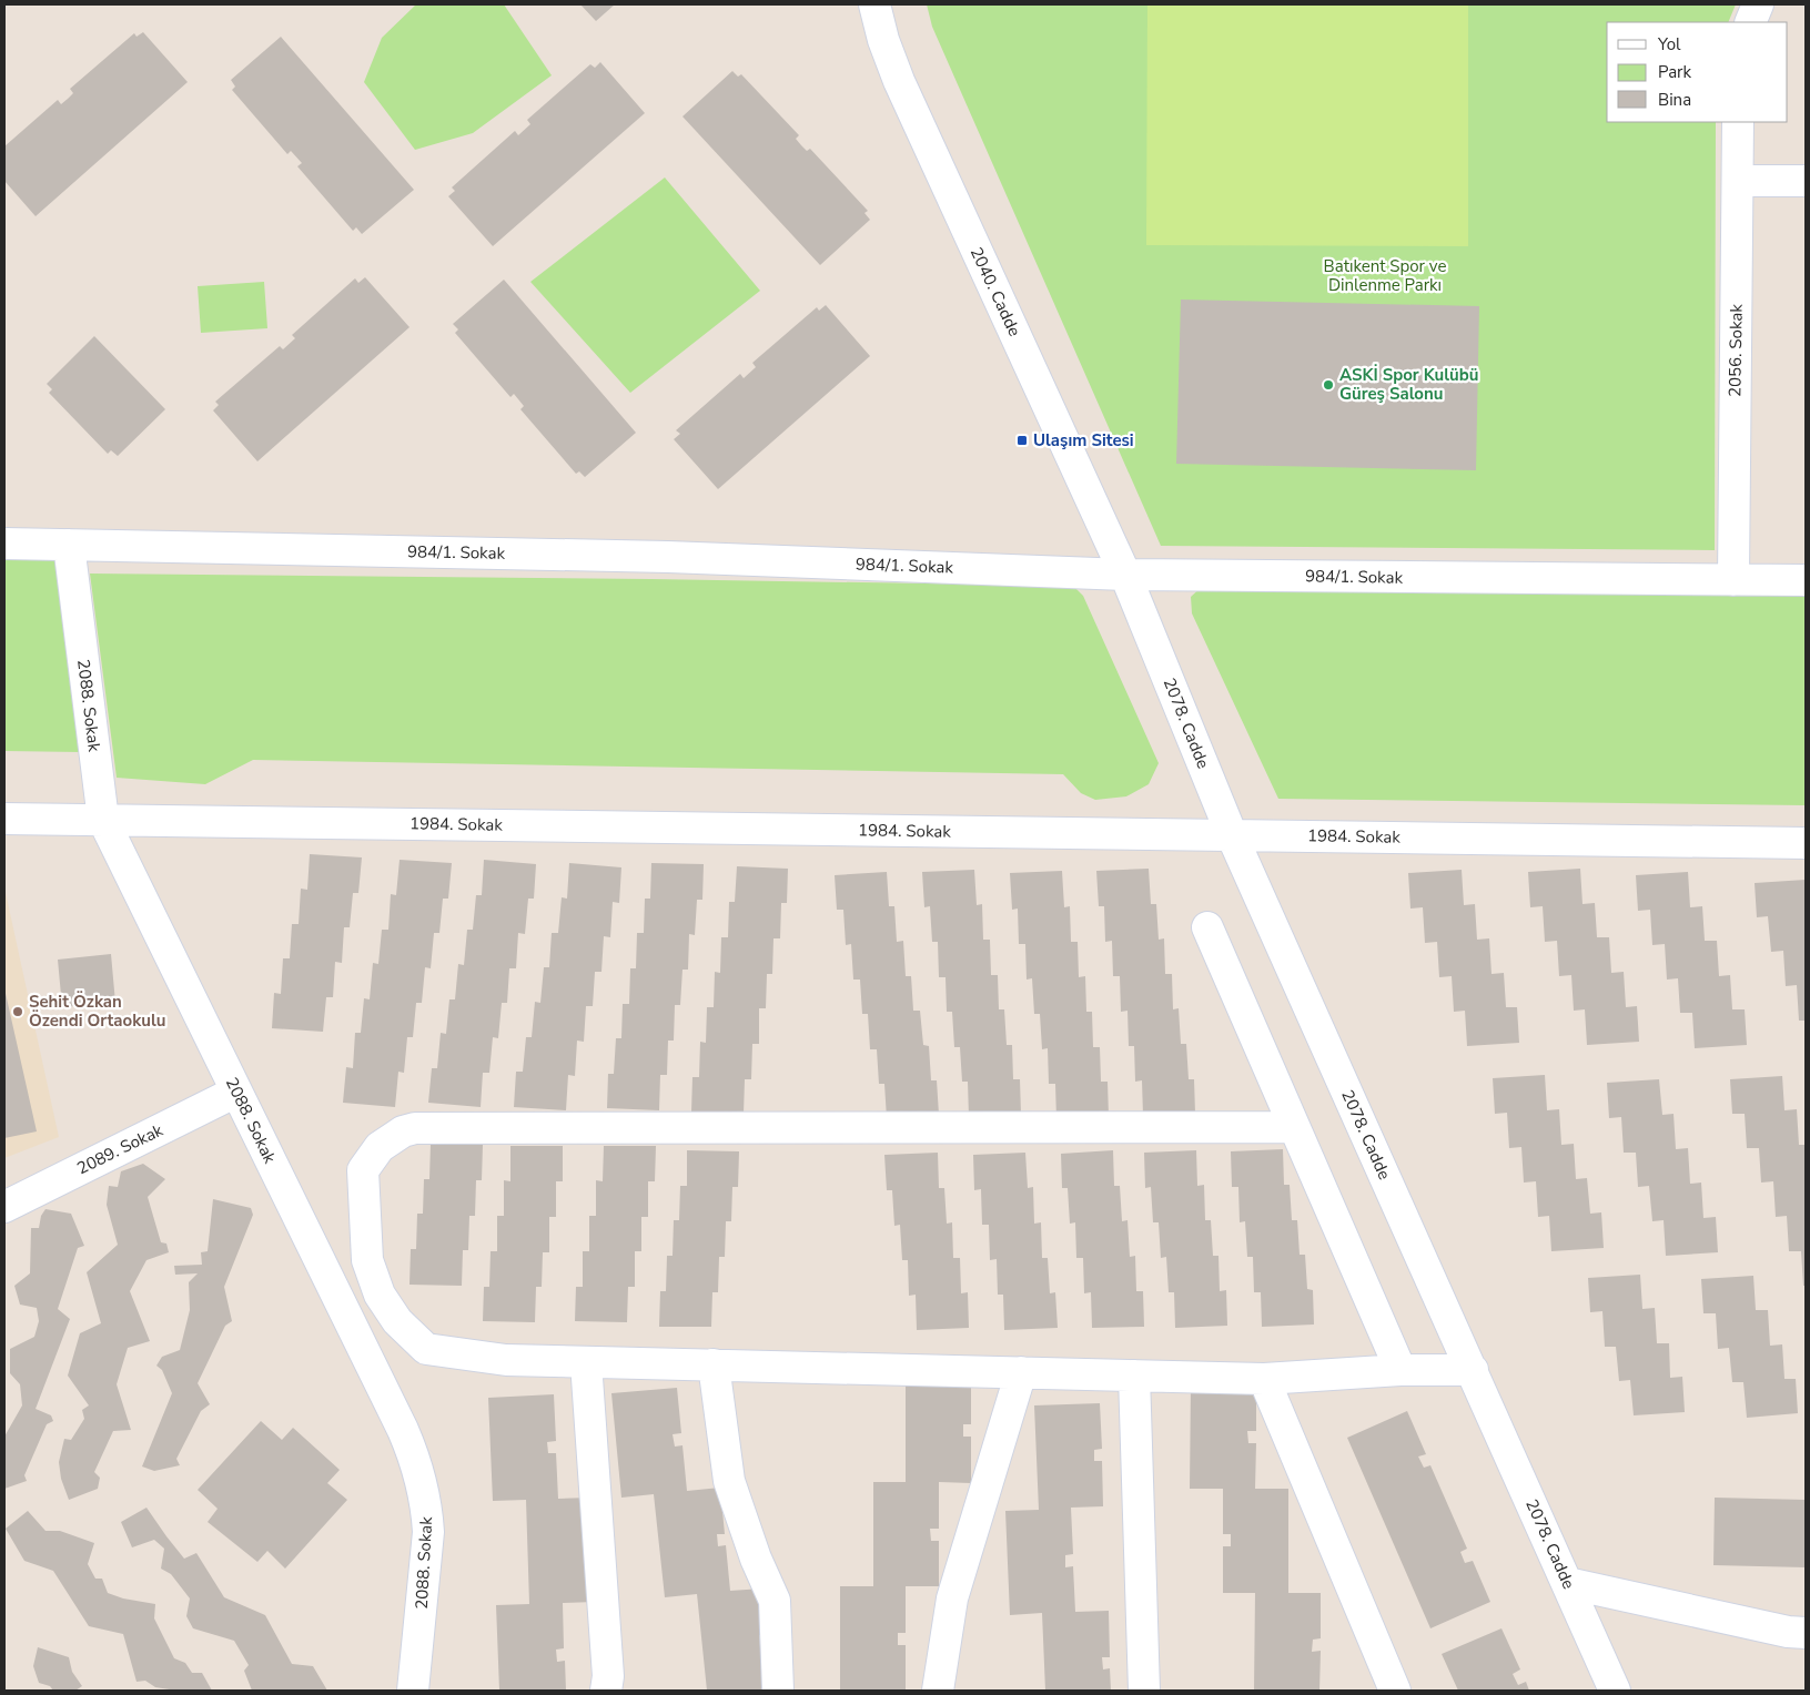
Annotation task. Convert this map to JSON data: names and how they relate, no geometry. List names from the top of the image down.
{
  "streets": {
    "street": [
      "2040. Cadde",
      "2056. Sokak",
      "984/1. Sokak",
      "2088. Sokak",
      "2078. Cadde",
      "1984. Sokak",
      "2089. Sokak"
    ]
  },
  "crossings": [
    ["2040. Cadde", "984/1. Sokak"],
    ["2040. Cadde", "2078. Cadde"],
    ["2056. Sokak", "984/1. Sokak"],
    ["984/1. Sokak", "2088. Sokak"],
    ["984/1. Sokak", "2078. Cadde"],
    ["2088. Sokak", "1984. Sokak"],
    ["2088. Sokak", "2089. Sokak"],
    ["2078. Cadde", "1984. Sokak"]
  ],
  "parks": ["Batıkent Spor ve Dinlenme Parkı"],
  "places": {
    "other": ["ASKİ Spor Kulübü Güreş Salonu", "Şehit Özkan Özendi Ortaokulu"],
    "transit": ["Ulaşım Sitesi"]
  },
  "legend": ["Yol", "Park", "Bina"]
}
